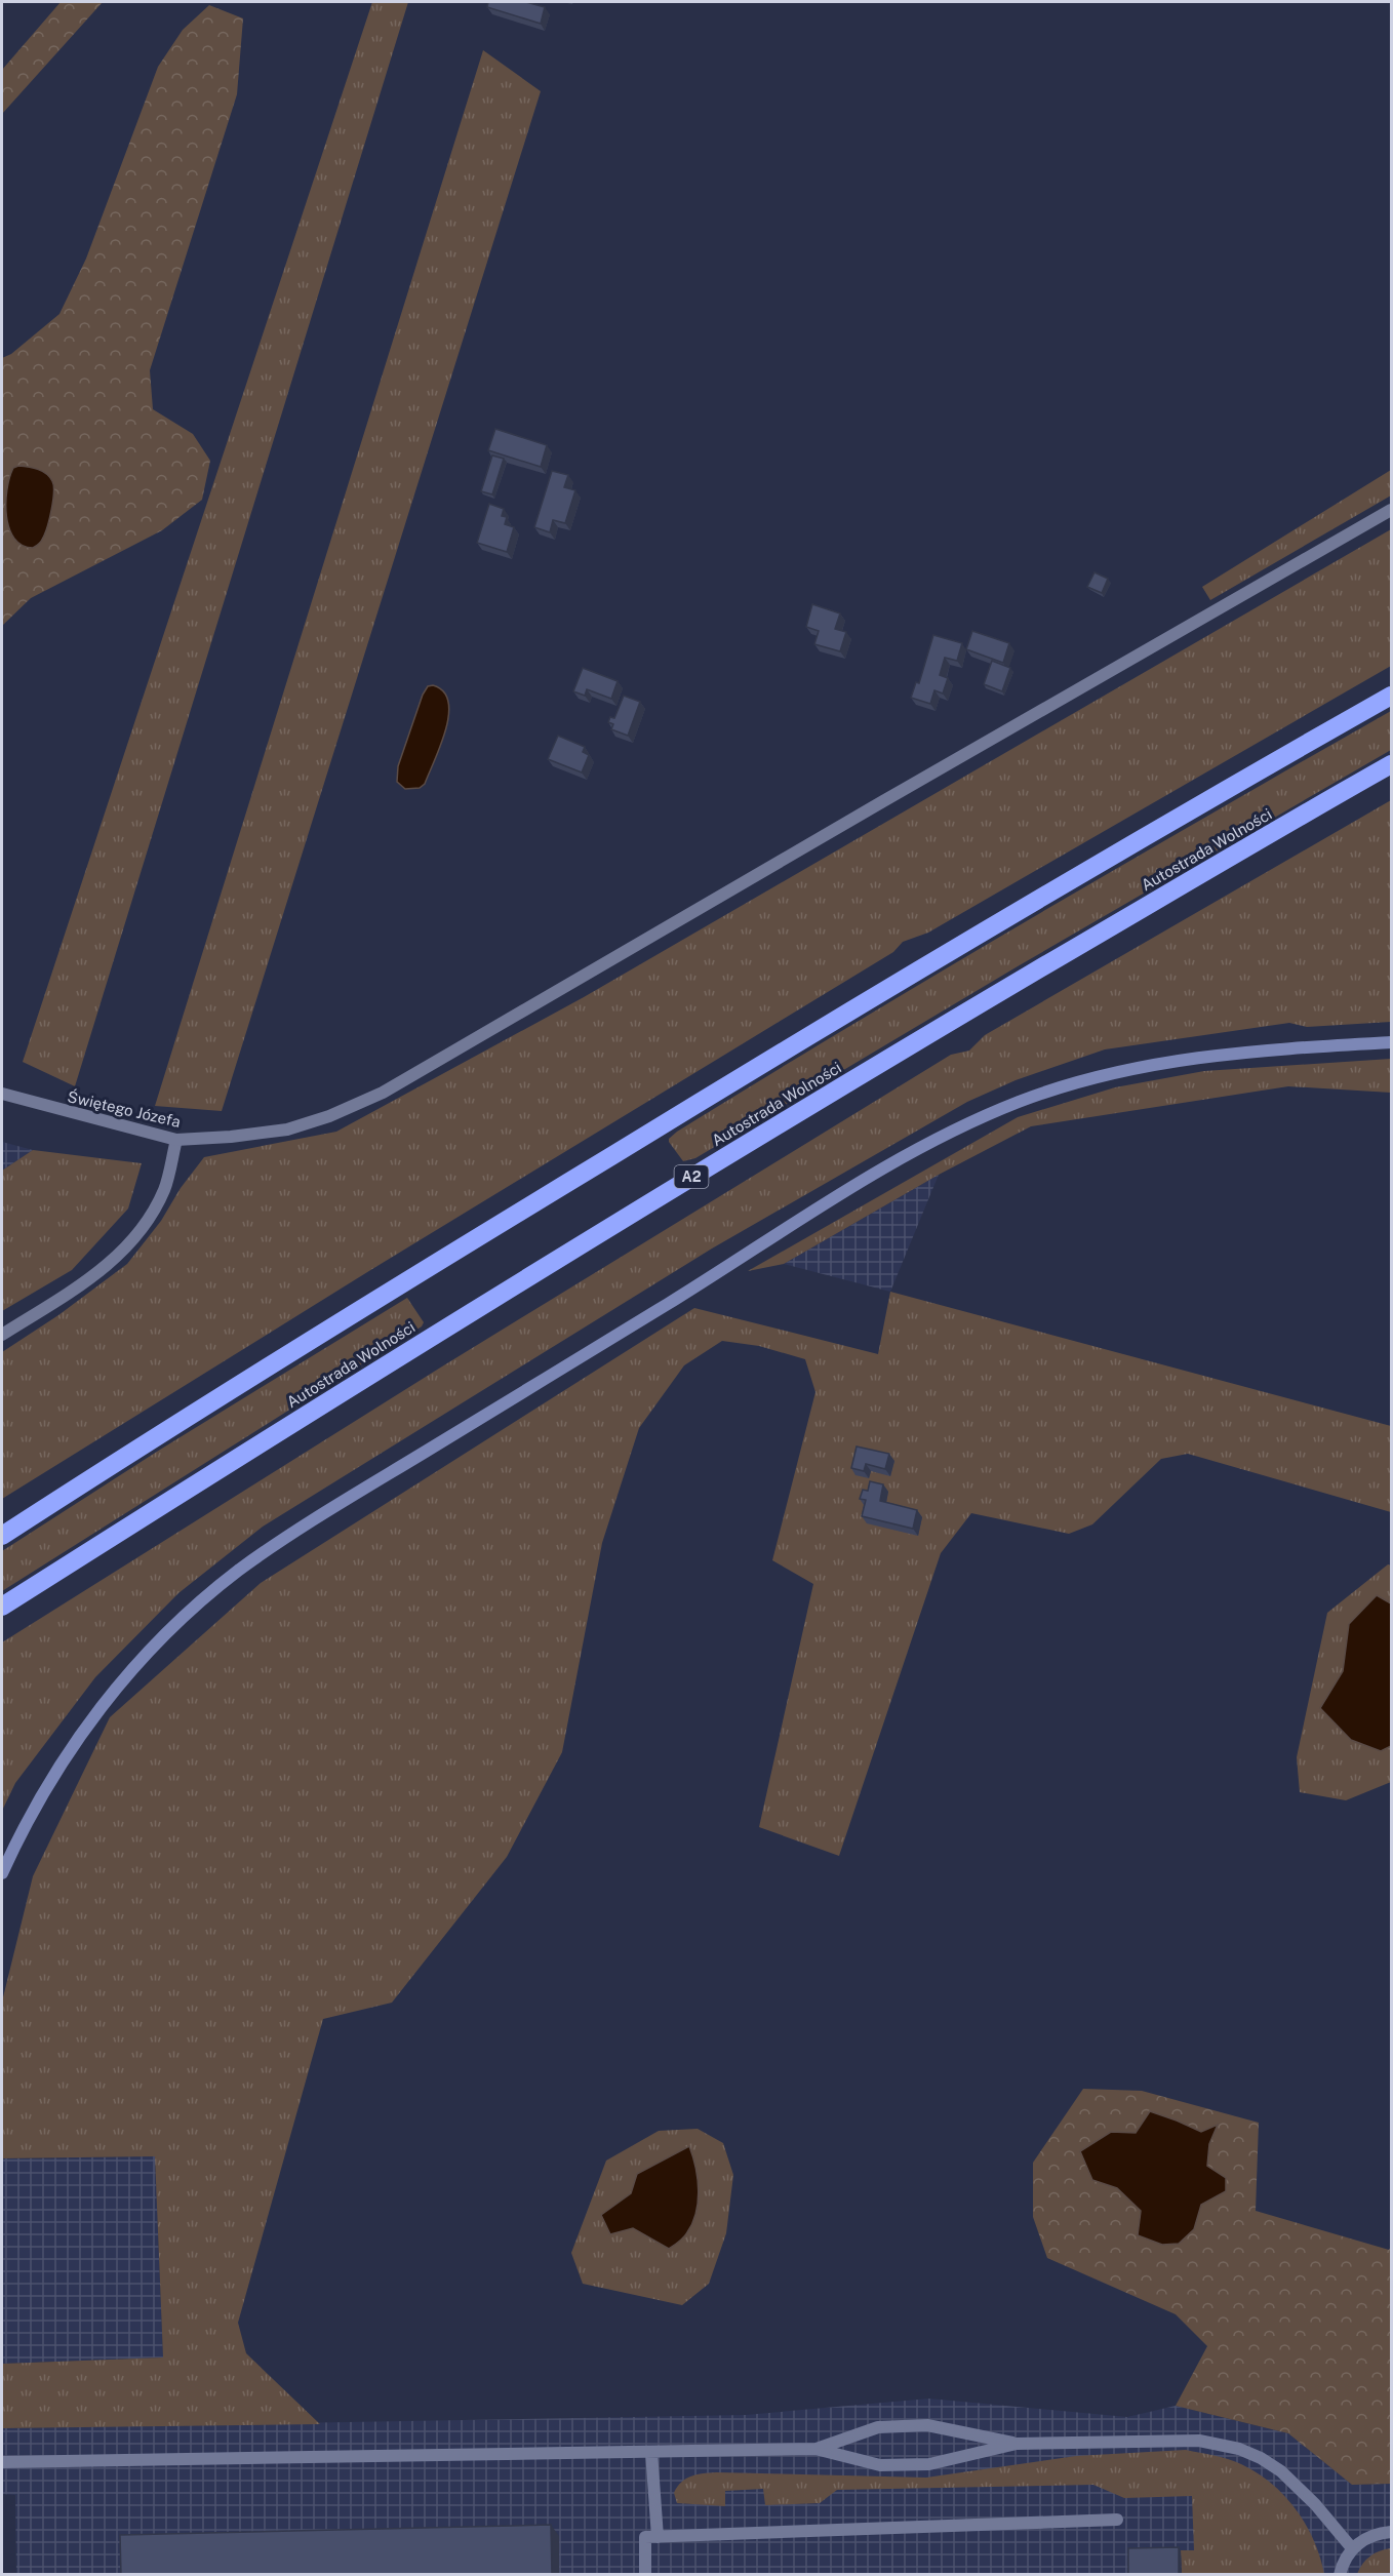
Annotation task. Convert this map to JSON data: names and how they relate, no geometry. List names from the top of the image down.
{
  "streets": {
    "highway": ["Autostrada Wolności", "A2"],
    "street": ["Świętego Józefa"]
  }
}
